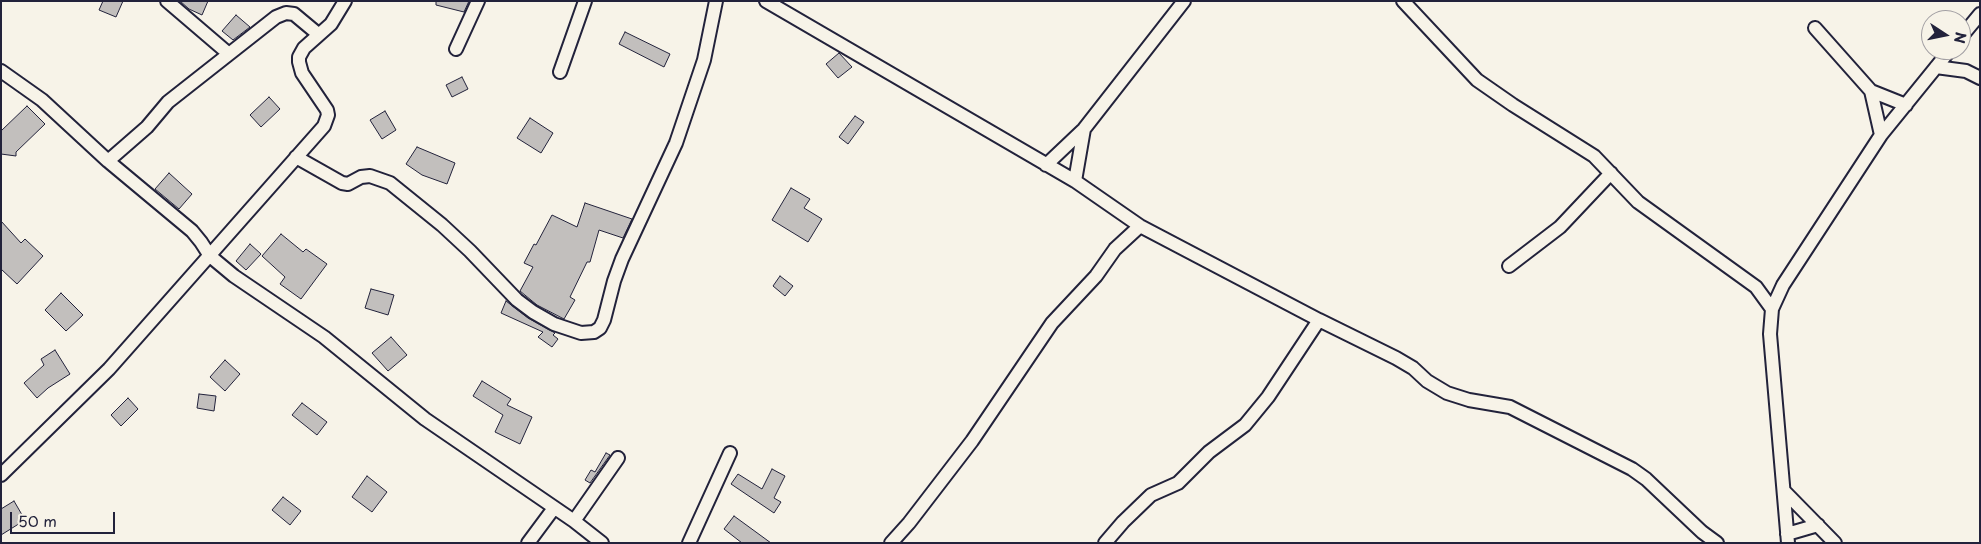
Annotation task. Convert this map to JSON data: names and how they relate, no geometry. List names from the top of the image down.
{
  "scale_bar": "50 m",
  "north": "right"
}
